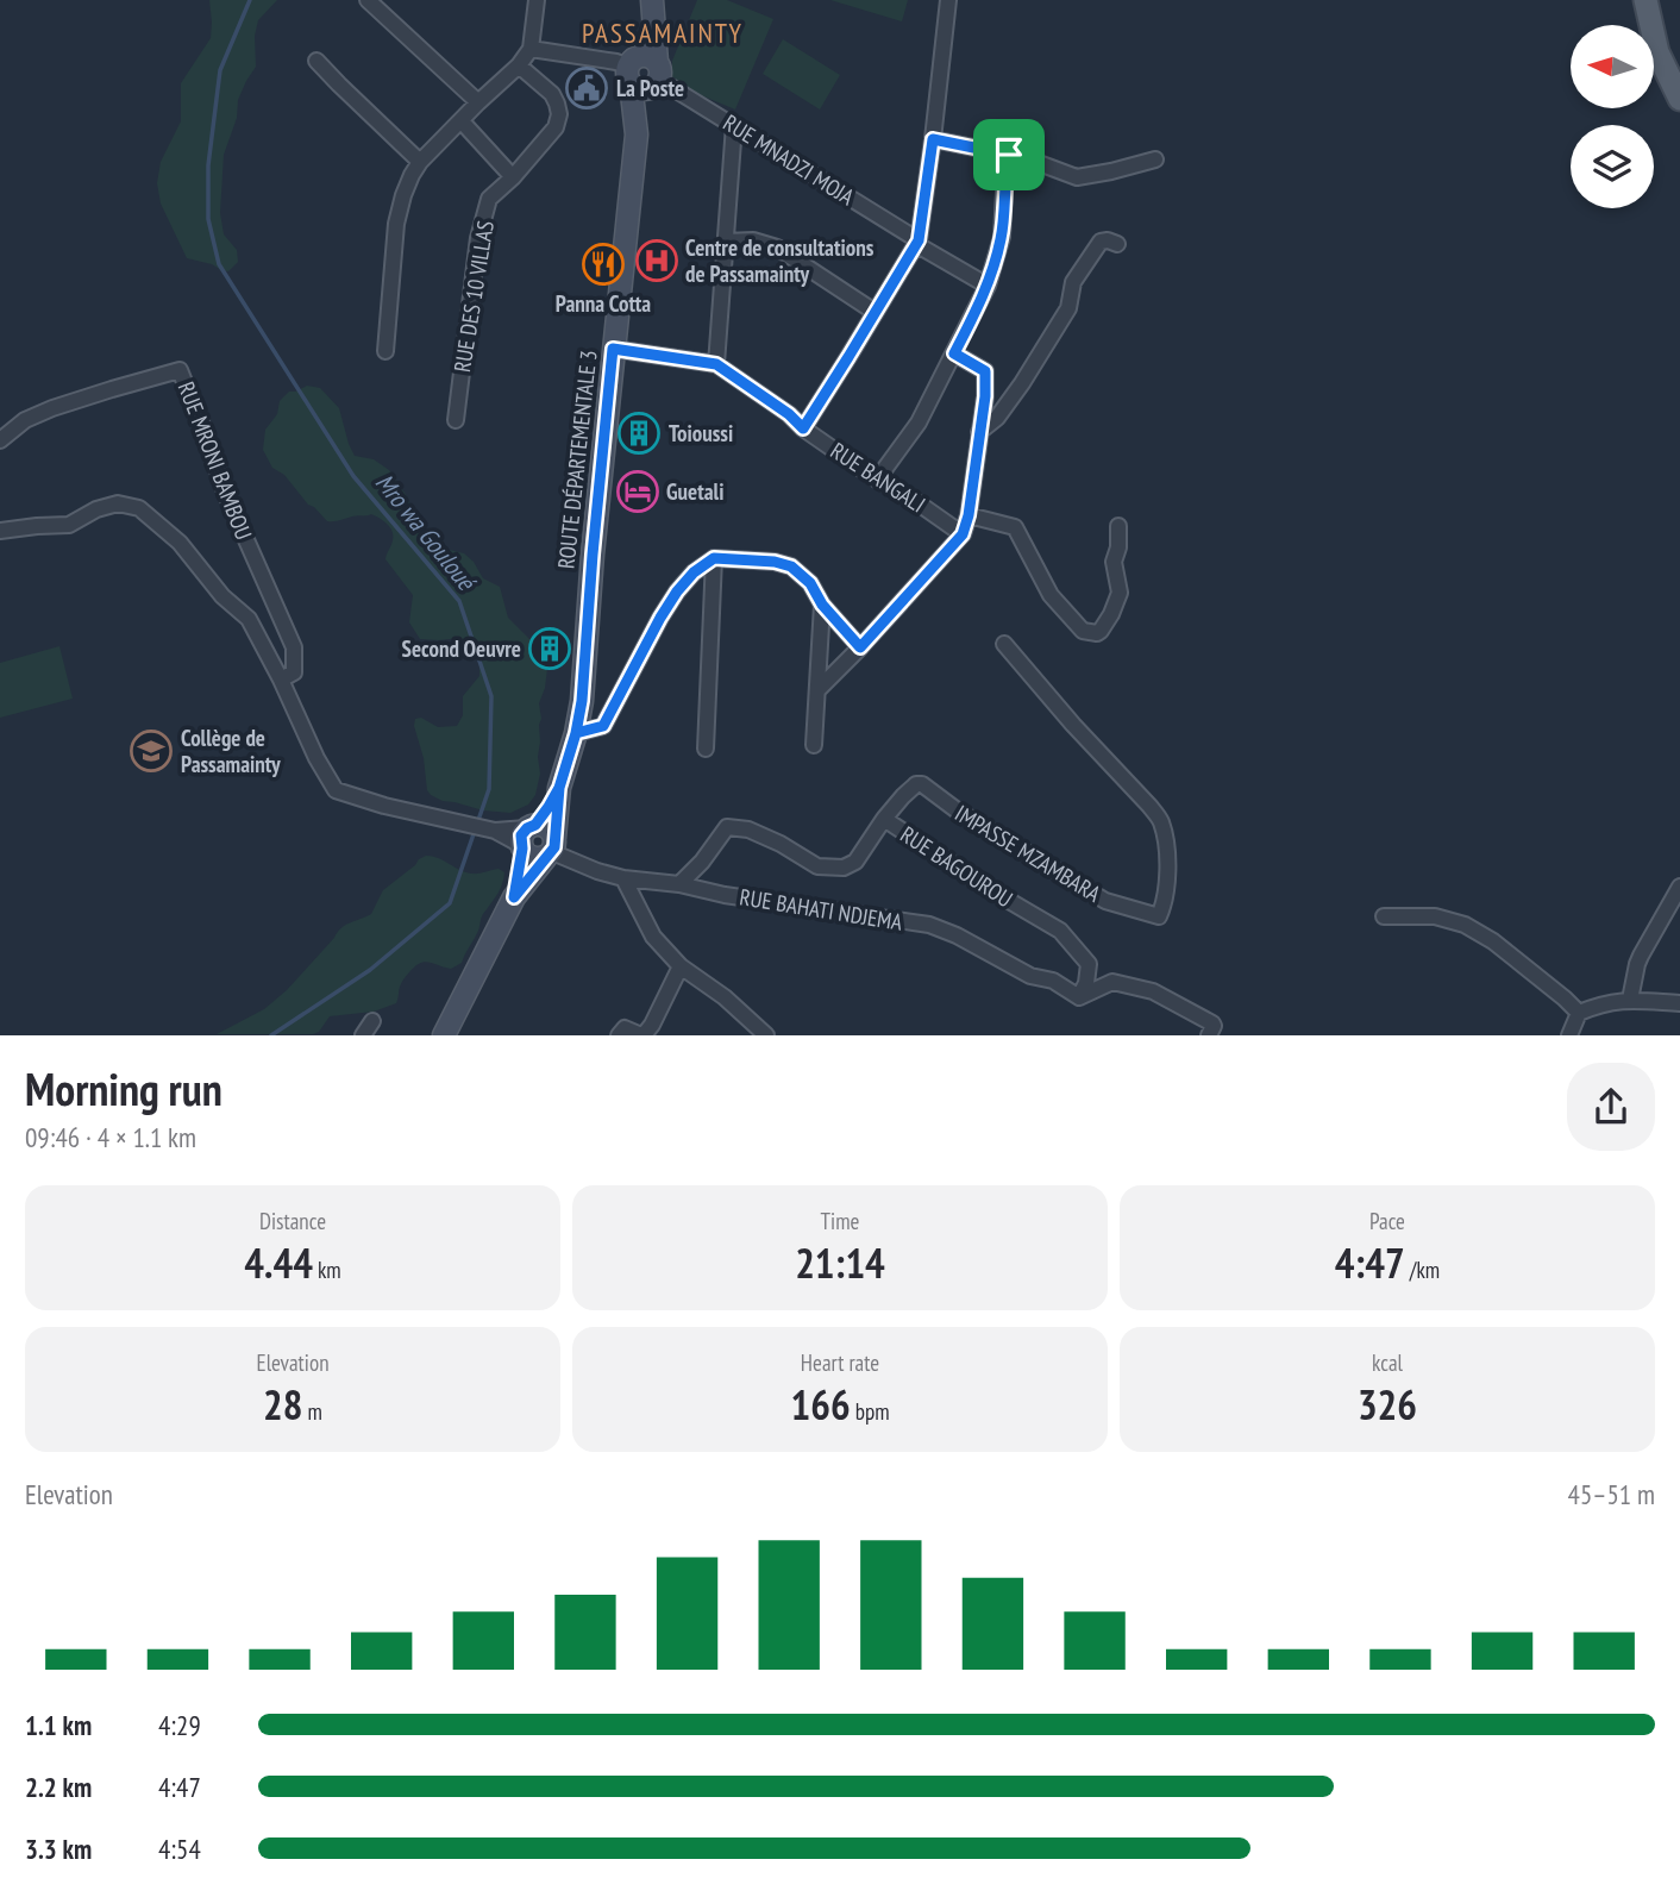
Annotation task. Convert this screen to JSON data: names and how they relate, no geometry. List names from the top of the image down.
{
  "streets": {
    "main road": ["ROUTE DÉPARTEMENTALE 3"],
    "street": [
      "RUE MNADZI MOJA",
      "RUE DES 10 VILLAS",
      "RUE MRONI BAMBOU",
      "RUE BANGALI",
      "IMPASSE MZAMBARA",
      "RUE BAGOUROU",
      "RUE BAHATI NDJEMA"
    ]
  },
  "crossings": [
    ["RUE MNADZI MOJA", "ROUTE DÉPARTEMENTALE 3"],
    ["ROUTE DÉPARTEMENTALE 3", "RUE BANGALI"],
    ["ROUTE DÉPARTEMENTALE 3", "RUE BAHATI NDJEMA"],
    ["IMPASSE MZAMBARA", "RUE BAGOUROU"],
    ["RUE BAGOUROU", "RUE BAHATI NDJEMA"]
  ],
  "districts": ["PASSAMAINTY"],
  "water": ["Mro wa Gouloué"],
  "places": {
    "public building": ["La Poste"],
    "hospital": ["Centre de consultations de Passamainty"],
    "restaurant": ["Panna Cotta"],
    "building": ["Toioussi", "Second Oeuvre"],
    "hotel": ["Guetali"],
    "school or university": ["Collège de Passamainty"]
  },
  "north": "left",
  "page": {
    "heading": ["Morning run", "09:46 · 4 × 1.1 km"],
    "stats": [
      ["Distance", "4.44 km"],
      ["Time", "21:14"],
      ["Pace", "4:47 /km"],
      ["Elevation", "28 m"],
      ["Heart rate", "166 bpm"],
      ["kcal", "326"]
    ],
    "chart": ["Elevation", "45–51 m"],
    "list": [
      {
        "name": "1.1 km",
        "note": "4:29"
      },
      {
        "name": "2.2 km",
        "note": "4:47"
      },
      {
        "name": "3.3 km",
        "note": "4:54"
      }
    ]
  }
}
